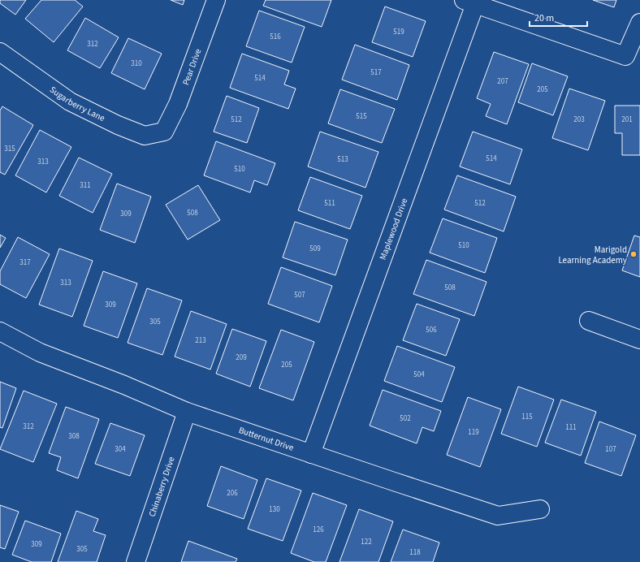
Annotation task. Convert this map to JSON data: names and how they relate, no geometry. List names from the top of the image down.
{
  "streets": {
    "street": [
      "Pear Drive",
      "Sugarberry Lane",
      "Maplewood Drive",
      "Butternut Drive",
      "Chinaberry Drive"
    ]
  },
  "crossings": [
    ["Pear Drive", "Sugarberry Lane"],
    ["Maplewood Drive", "Butternut Drive"],
    ["Butternut Drive", "Chinaberry Drive"]
  ],
  "places": ["Marigold Learning Academy"],
  "house_numbers": [
    "519",
    "516",
    "312",
    "310",
    "517",
    "514",
    "207",
    "205",
    "515",
    "512",
    "203",
    "201",
    "315",
    "514",
    "513",
    "313",
    "510",
    "311",
    "511",
    "512",
    "508",
    "309",
    "510",
    "509",
    "317",
    "313",
    "508",
    "507",
    "309",
    "305",
    "506",
    "213",
    "209",
    "205",
    "504",
    "115",
    "502",
    "312",
    "111",
    "119",
    "308",
    "304",
    "107",
    "206",
    "130",
    "126",
    "122",
    "309",
    "305",
    "118"
  ],
  "scale_bar": "20 m"
}
